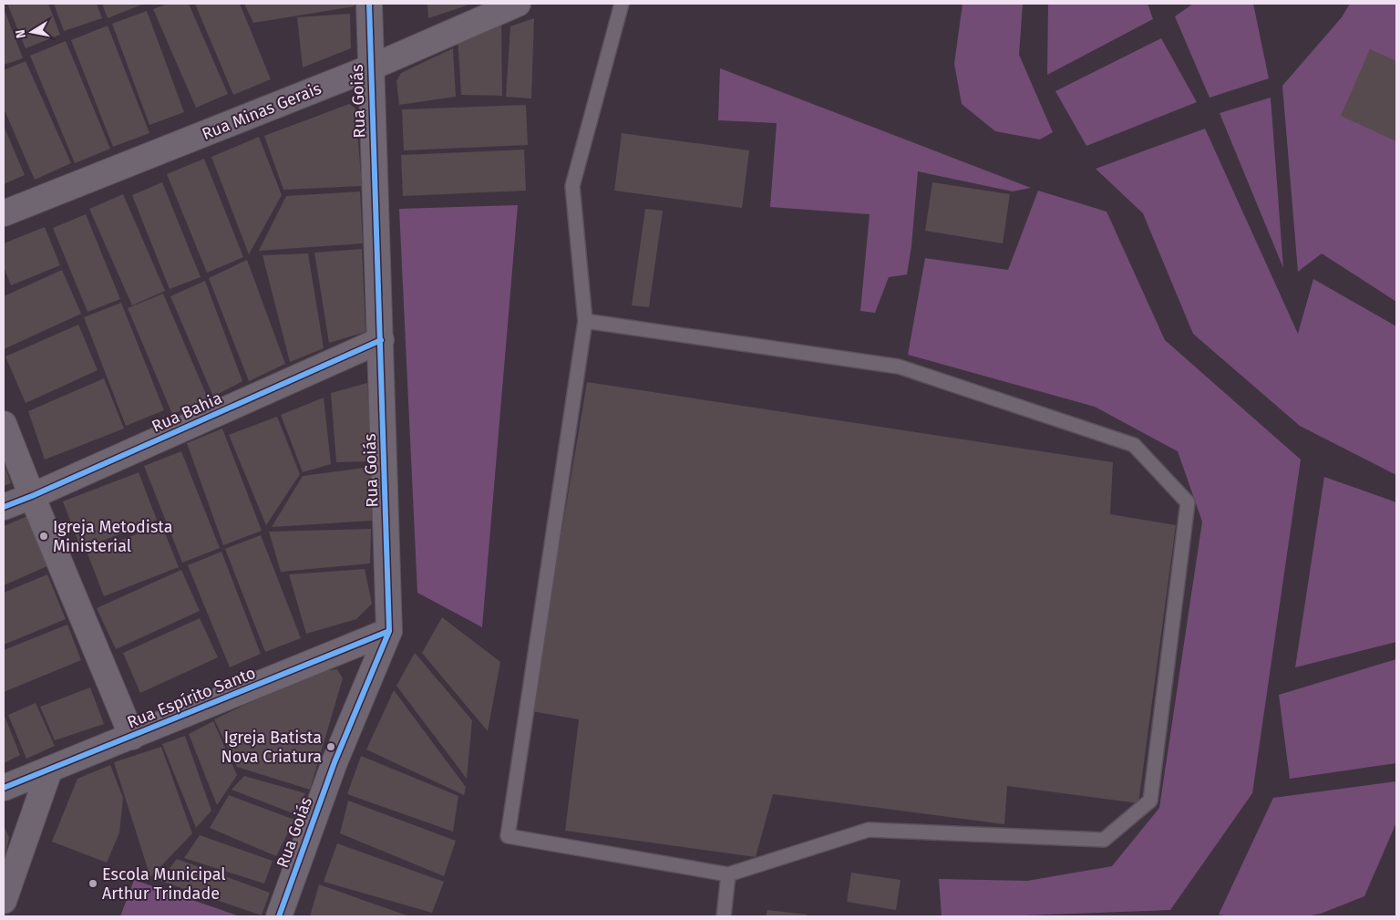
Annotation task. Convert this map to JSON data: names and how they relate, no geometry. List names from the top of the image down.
{
  "streets": {
    "street": [
      "Rua Goiás",
      "Rua Minas Gerais",
      "Rua Bahia",
      "Rua Espírito Santo"
    ]
  },
  "crossings": [
    ["Rua Goiás", "Rua Minas Gerais"],
    ["Rua Goiás", "Rua Bahia"],
    ["Rua Goiás", "Rua Espírito Santo"]
  ],
  "places": ["Igreja Metodista Ministerial", "Igreja Batista Nova Criatura", "Escola Municipal Arthur Trindade"],
  "north": "left"
}
